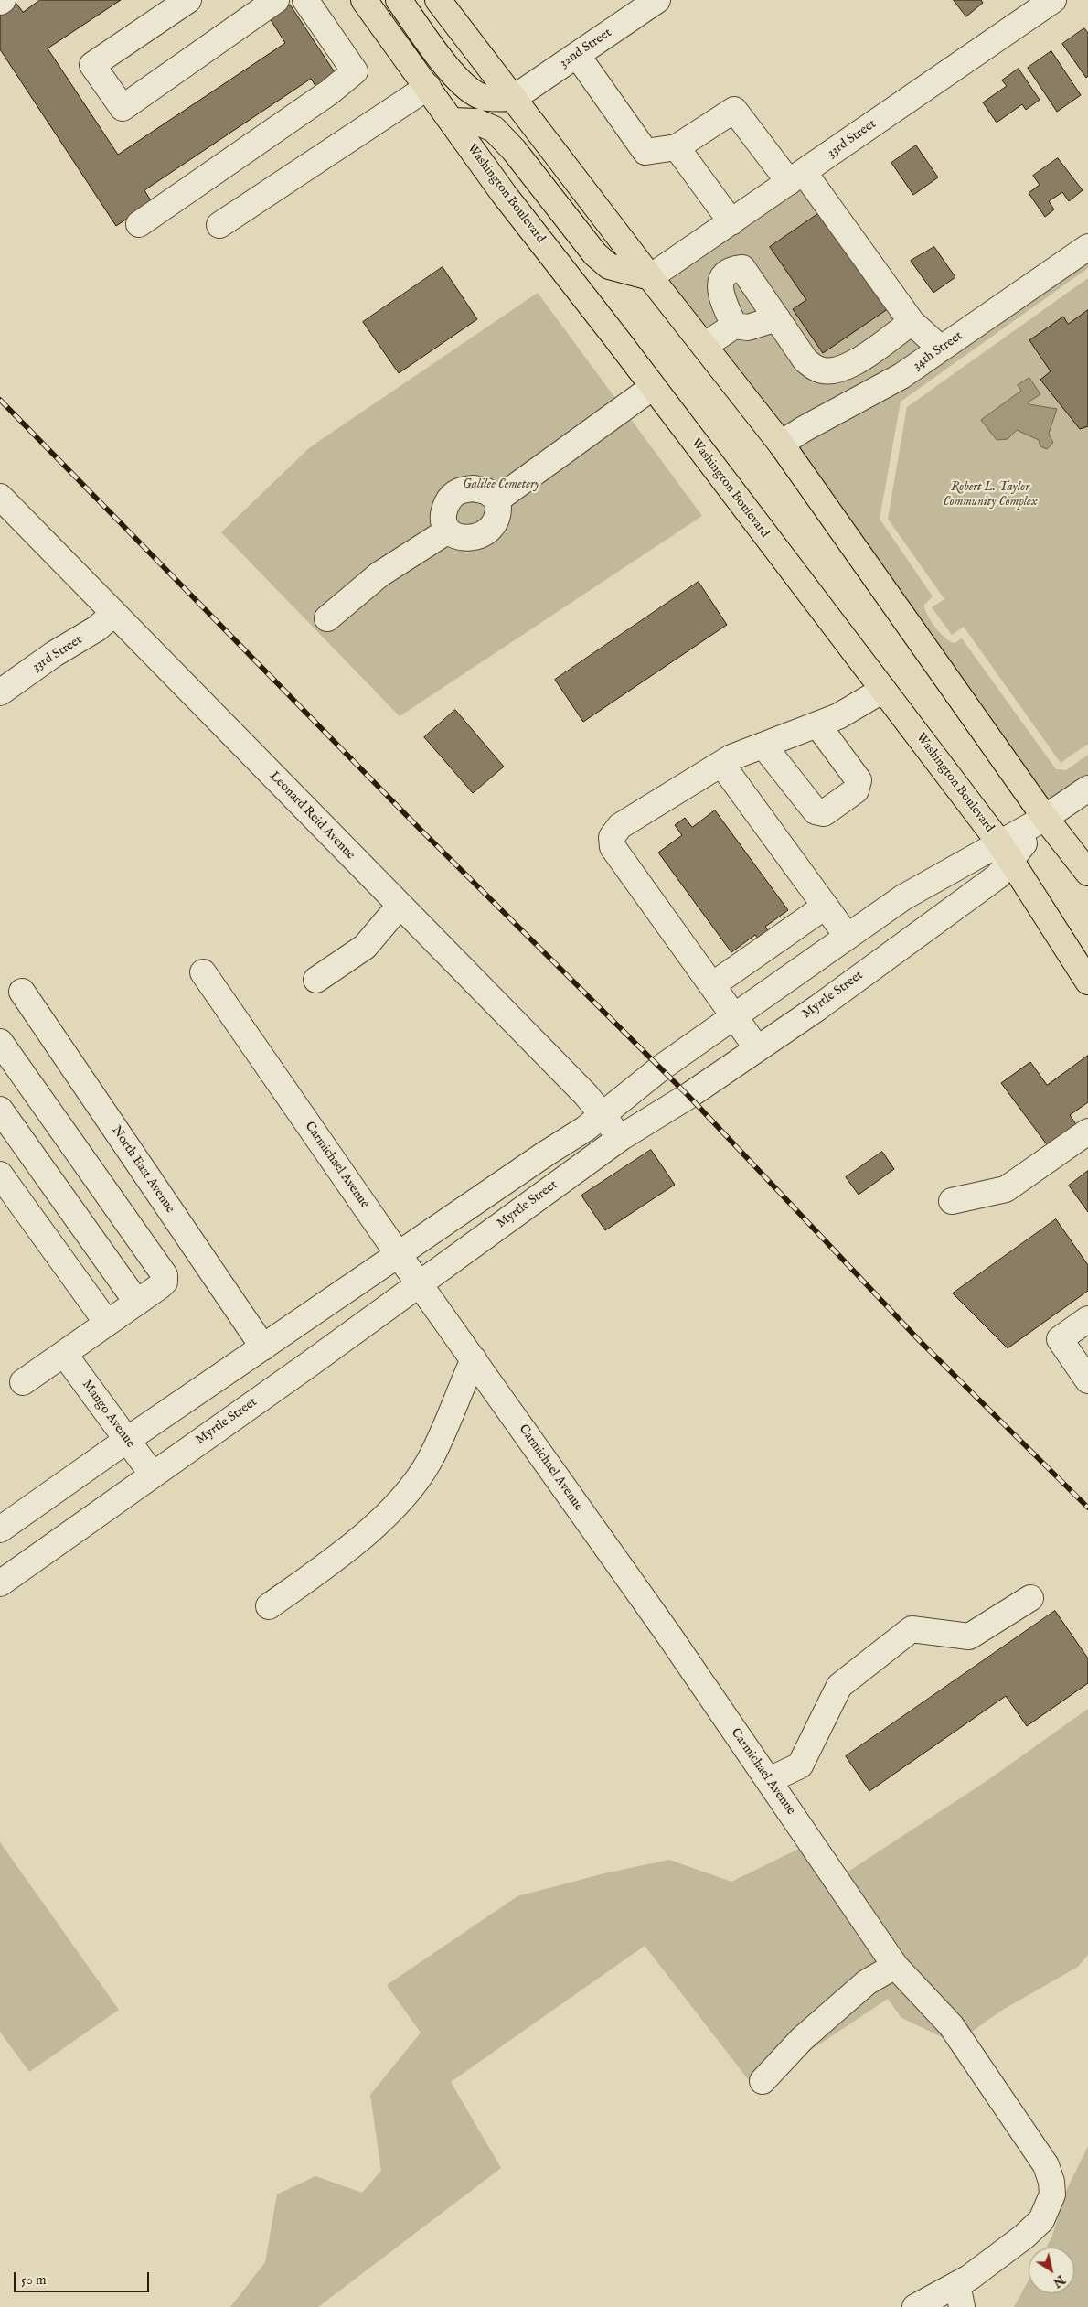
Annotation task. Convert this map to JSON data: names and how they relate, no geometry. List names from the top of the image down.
{
  "streets": {
    "main road": ["Washington Boulevard"],
    "street": [
      "32nd Street",
      "33rd Street",
      "34th Street",
      "Leonard Reid Avenue",
      "Myrtle Street",
      "Carmichael Avenue",
      "North East Avenue",
      "Mango Avenue"
    ]
  },
  "crossings": [
    ["33rd Street", "Leonard Reid Avenue"],
    ["Washington Boulevard", "Myrtle Street"],
    ["Leonard Reid Avenue", "Myrtle Street"],
    ["Myrtle Street", "Carmichael Avenue"],
    ["Myrtle Street", "North East Avenue"],
    ["Myrtle Street", "Mango Avenue"]
  ],
  "parks": ["Galilee Cemetery", "Robert L. Taylor Community Complex"],
  "scale_bar": "50 m",
  "north": "bottom right"
}
